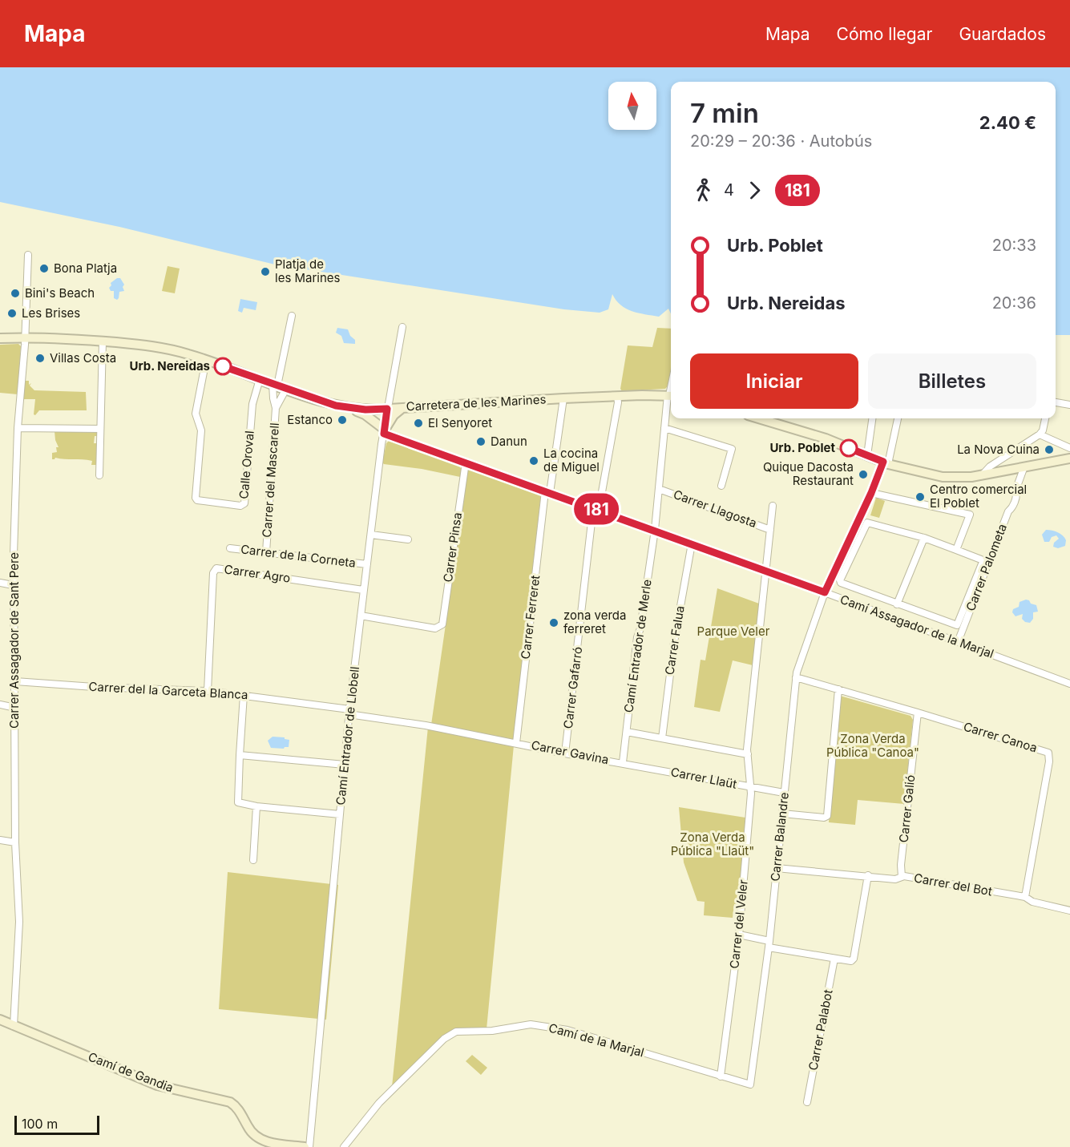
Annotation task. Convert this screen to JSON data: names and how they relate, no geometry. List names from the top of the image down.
{
  "streets": {
    "main road": ["Carretera de les Marines", "Camí de Gandia"],
    "street": [
      "Calle Oroval",
      "Carrer del Mascarell",
      "Carrer Llagosta",
      "Carrer Pinsa",
      "Carrer de la Corneta",
      "Carrer Palometa",
      "Carrer Agro",
      "Carrer Ferreret",
      "Camí Assagador de la Marjal",
      "Carrer Assagador de Sant Pere",
      "Carrer Falua",
      "Camí Entrador de Merle",
      "Carrer Gafarró",
      "Carrer del la Garceta Blanca",
      "Camí Entrador de Llobell",
      "Carrer Canoa",
      "Carrer Gavina",
      "Carrer Llaüt",
      "Carrer Galió",
      "Carrer Balandre",
      "Carrer del Bot",
      "Carrer del Veler",
      "Carrer Palabot",
      "Camí de la Marjal"
    ]
  },
  "crossings": [
    ["Carretera de les Marines", "Calle Oroval"],
    ["Carretera de les Marines", "Carrer del Mascarell"],
    ["Carretera de les Marines", "Carrer Ferreret"],
    ["Carretera de les Marines", "Carrer Assagador de Sant Pere"],
    ["Carretera de les Marines", "Camí Entrador de Merle"],
    ["Carretera de les Marines", "Carrer Gafarró"],
    ["Carretera de les Marines", "Camí Entrador de Llobell"],
    ["Carrer del Mascarell", "Carrer de la Corneta"],
    ["Carrer Llagosta", "Camí Assagador de la Marjal"],
    ["Carrer Llagosta", "Camí Entrador de Merle"],
    ["Carrer Llagosta", "Carrer del Veler"],
    ["Carrer Pinsa", "Camí Assagador de la Marjal"],
    ["Carrer Pinsa", "Camí Entrador de Llobell"],
    ["Carrer de la Corneta", "Camí Entrador de Llobell"],
    ["Carrer Palometa", "Camí Assagador de la Marjal"],
    ["Carrer Agro", "Carrer del la Garceta Blanca"],
    ["Carrer Agro", "Camí Entrador de Llobell"],
    ["Carrer Ferreret", "Camí Assagador de la Marjal"],
    ["Carrer Ferreret", "Carrer del la Garceta Blanca"],
    ["Carrer Ferreret", "Carrer Gavina"],
    ["Camí Assagador de la Marjal", "Carrer Falua"],
    ["Camí Assagador de la Marjal", "Camí Entrador de Merle"],
    ["Camí Assagador de la Marjal", "Carrer Gafarró"],
    ["Camí Assagador de la Marjal", "Camí Entrador de Llobell"],
    ["Camí Assagador de la Marjal", "Carrer Balandre"],
    ["Camí Assagador de la Marjal", "Carrer del Veler"],
    ["Carrer Assagador de Sant Pere", "Carrer del la Garceta Blanca"],
    ["Carrer Assagador de Sant Pere", "Camí de Gandia"],
    ["Camí Entrador de Merle", "Carrer Gavina"],
    ["Camí Entrador de Merle", "Carrer Llaüt"],
    ["Carrer Gafarró", "Carrer Gavina"],
    ["Carrer del la Garceta Blanca", "Camí Entrador de Llobell"],
    ["Carrer del la Garceta Blanca", "Carrer Gavina"],
    ["Carrer Canoa", "Carrer Galió"],
    ["Carrer Canoa", "Carrer Balandre"],
    ["Carrer Canoa", "Carrer del Bot"],
    ["Carrer Gavina", "Carrer Llaüt"],
    ["Carrer Llaüt", "Carrer Balandre"],
    ["Carrer Llaüt", "Carrer del Veler"],
    ["Carrer Galió", "Carrer del Bot"],
    ["Carrer Balandre", "Carrer del Bot"],
    ["Carrer Balandre", "Camí de la Marjal"],
    ["Carrer del Veler", "Camí de la Marjal"]
  ],
  "parks": ["Parque Veler", "Zona Verda Pública \"Canoa\"", "Zona Verda Pública \"Llaüt\""],
  "places": [
    "Bona Platja",
    "Platja de les Marines",
    "Bini's Beach",
    "Les Brises",
    "Villas Costa",
    "Urb. Nereidas",
    "Estanco",
    "El Senyoret",
    "Danun",
    "Urb. Poblet",
    "La Nova Cuina",
    "La cocina de Miguel",
    "Quique Dacosta Restaurant",
    "Centro comercial El Poblet",
    "zona verda ferreret"
  ],
  "lines": ["bus line 181"],
  "scale_bar": "100 m",
  "north": "top",
  "page": {
    "header": "Mapa",
    "nav": ["Mapa", "Cómo llegar", "Guardados"],
    "on_map": "181",
    "heading": ["7 min", "20:29 – 20:36 · Autobús", "2.40 €"],
    "legs": ["4", "181"],
    "list": [
      {
        "name": "Urb. Poblet",
        "value": "20:33"
      },
      {
        "name": "Urb. Nereidas",
        "value": "20:36"
      }
    ],
    "buttons": ["Iniciar", "Billetes"],
    "scale": "100 m"
  }
}
